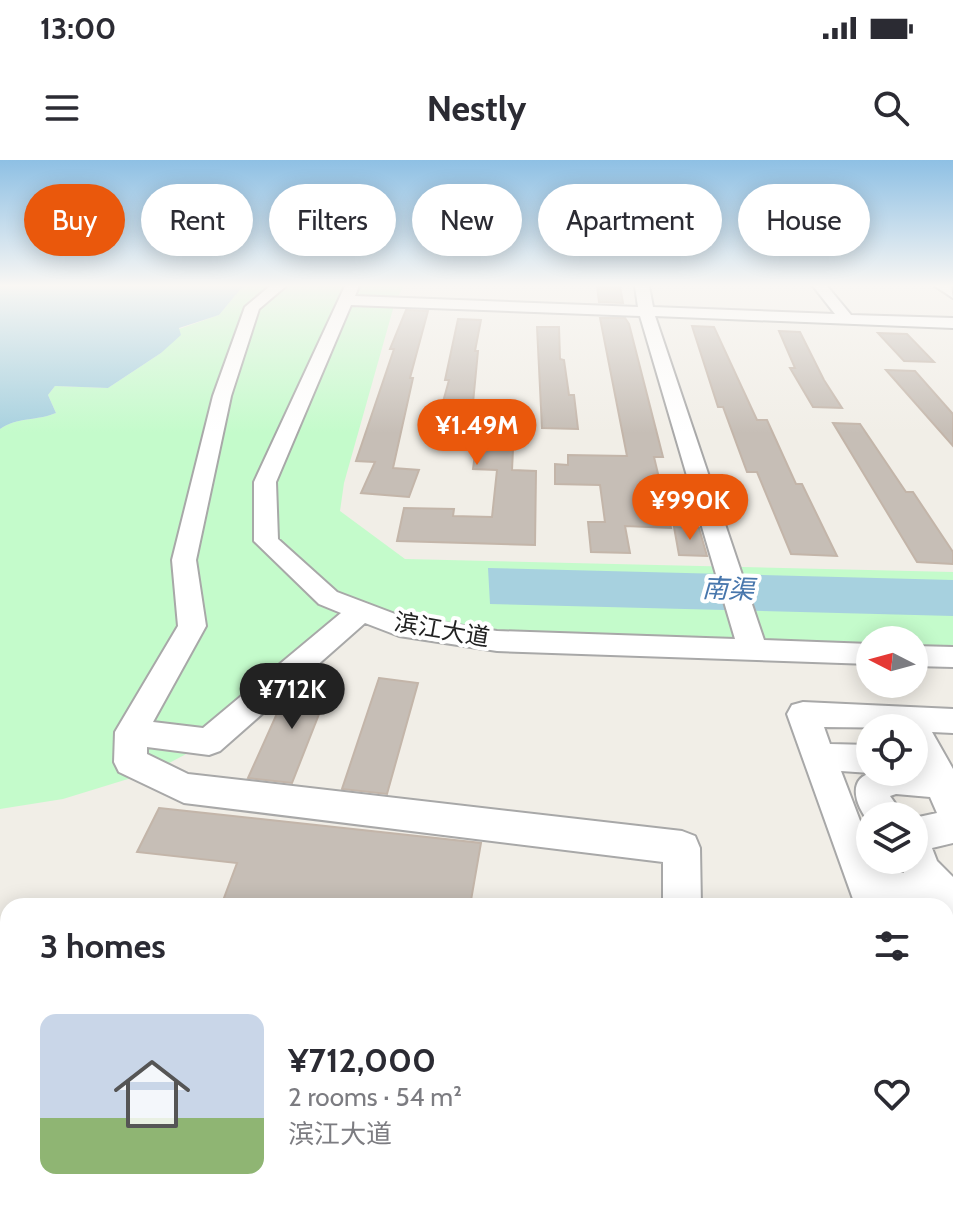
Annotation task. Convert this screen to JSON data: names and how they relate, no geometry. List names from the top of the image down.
{
  "streets": {
    "street": ["滨江大道"]
  },
  "water": ["南渠"],
  "north": "left",
  "page": {
    "status": "13:00",
    "header": "Nestly",
    "chip": [
      "Buy",
      "Rent",
      "Filters",
      "New",
      "Apartment",
      "House"
    ],
    "price": ["¥1.49M", "¥990K", "¥712K"],
    "heading": "3 homes",
    "list": [
      {
        "name": "¥712,000",
        "note": "2 rooms · 54 m² · 滨江大道"
      }
    ]
  }
}
